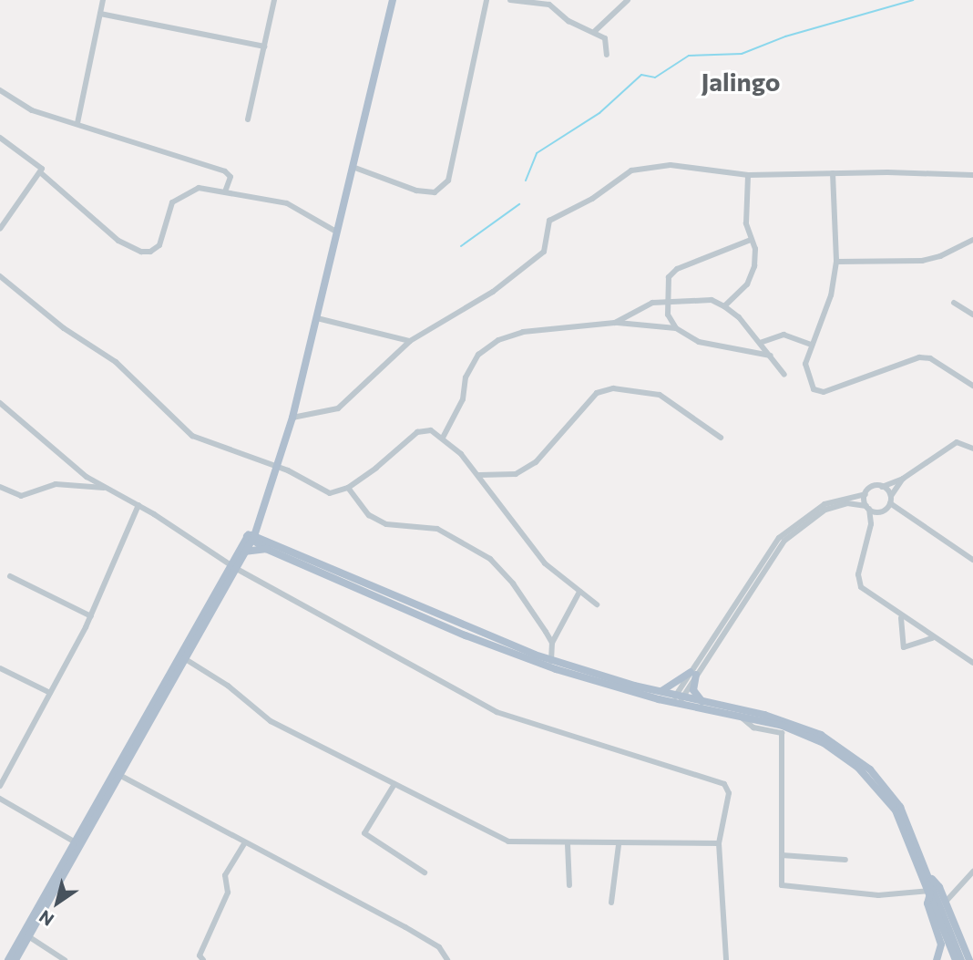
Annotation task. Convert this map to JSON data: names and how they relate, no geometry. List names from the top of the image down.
{
  "districts": ["Jalingo"],
  "north": "bottom left"
}
